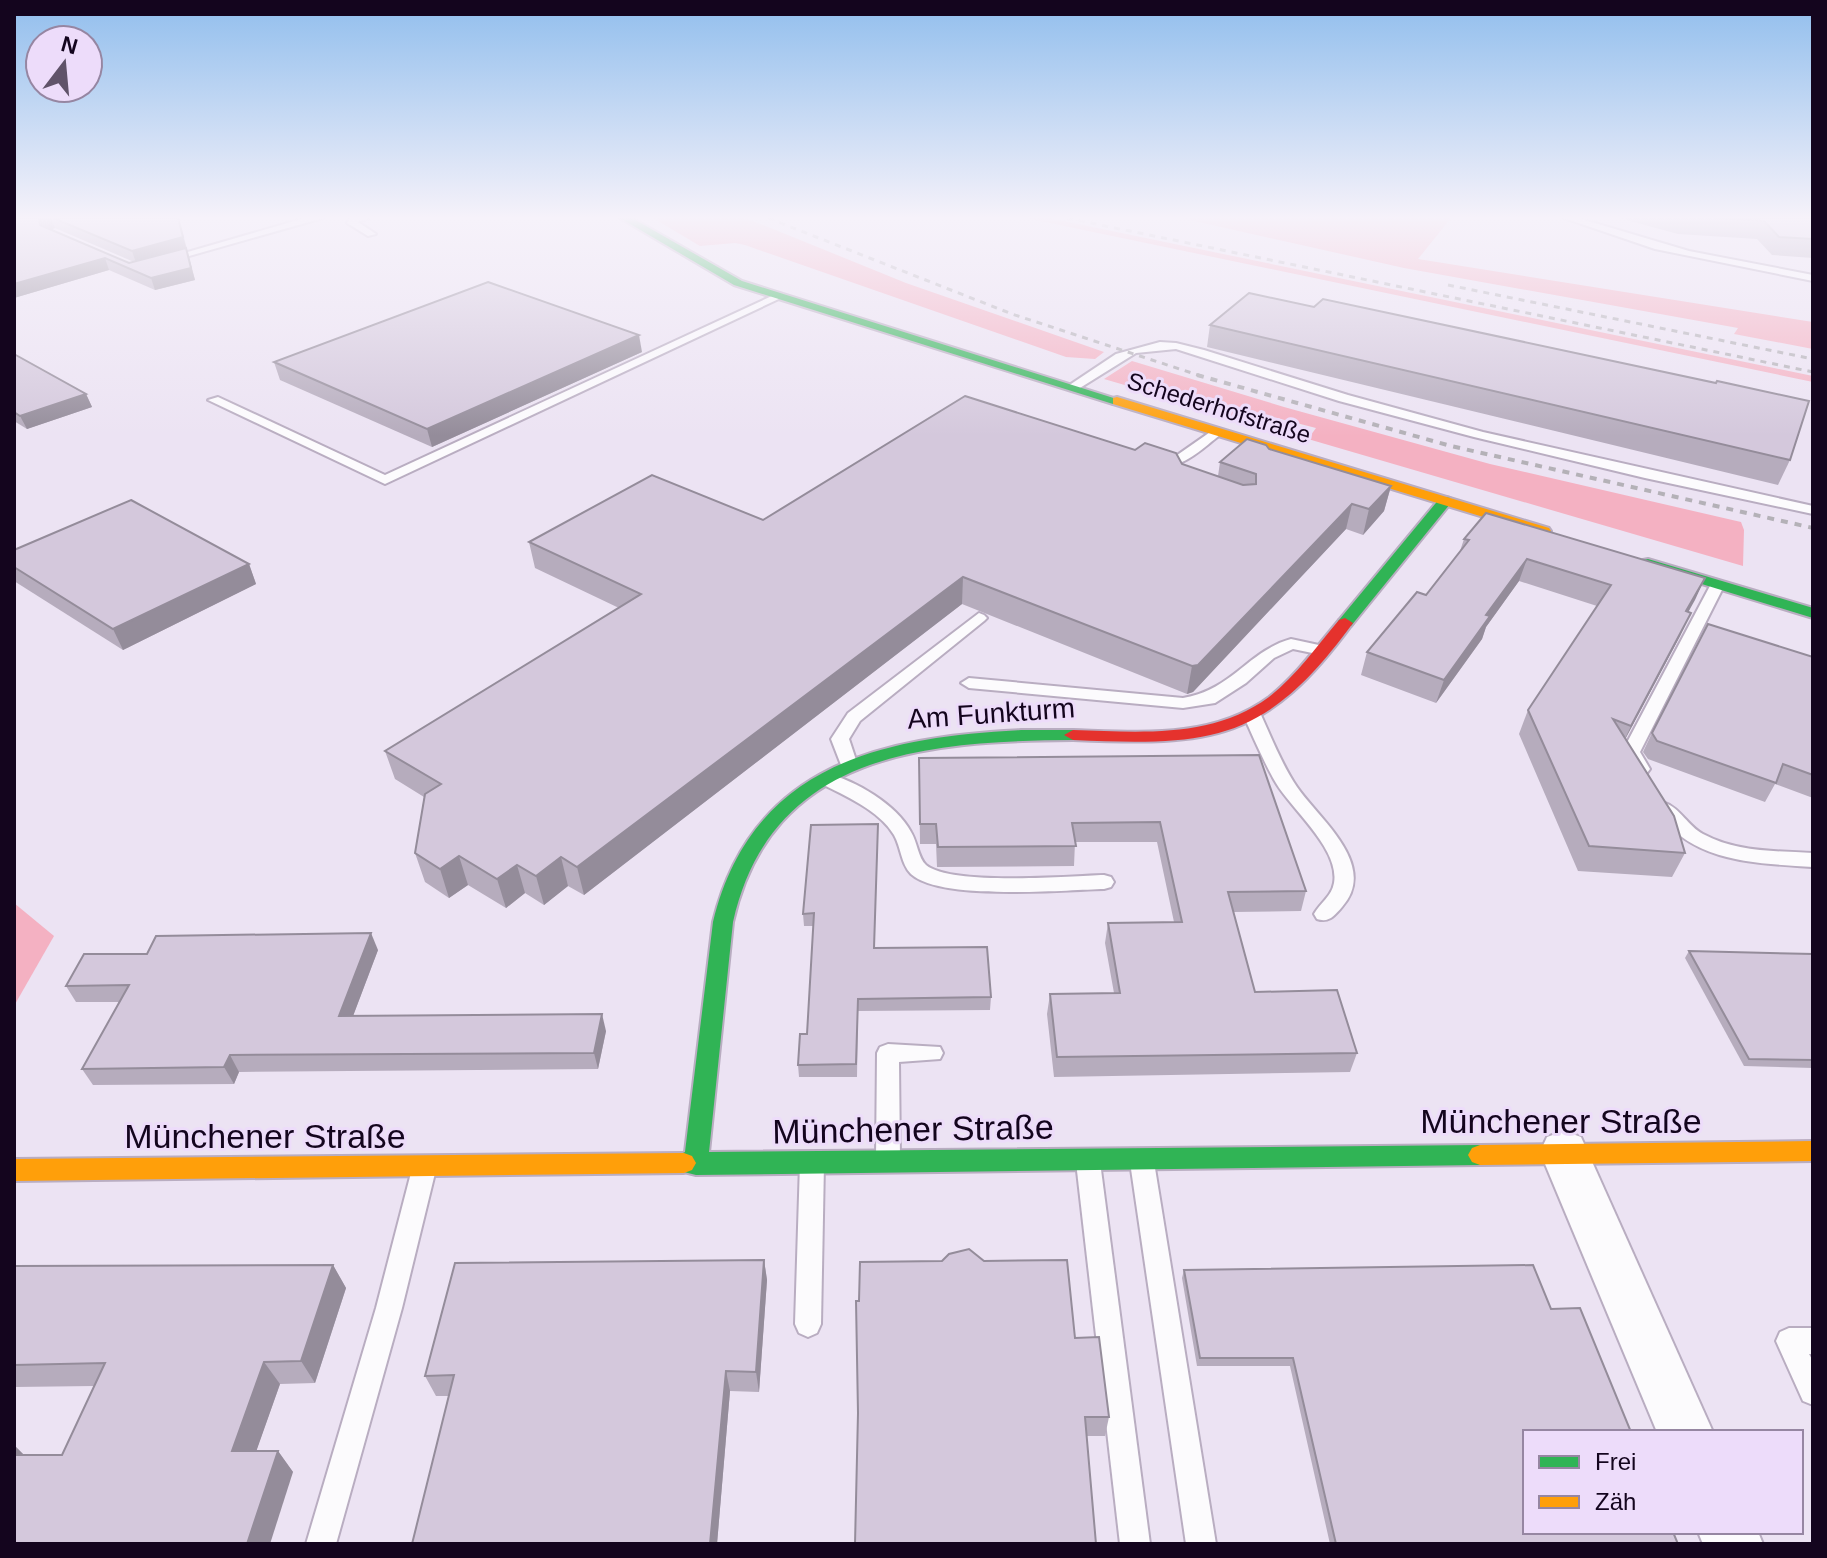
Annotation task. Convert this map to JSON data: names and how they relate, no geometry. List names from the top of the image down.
{
  "streets": {
    "street": ["Schederhofstraße", "Am Funkturm", "Münchener Straße"]
  },
  "crossings": [
    ["Schederhofstraße", "Am Funkturm"],
    ["Am Funkturm", "Münchener Straße"]
  ],
  "legend": ["Frei", "Zäh"],
  "north": "top"
}
